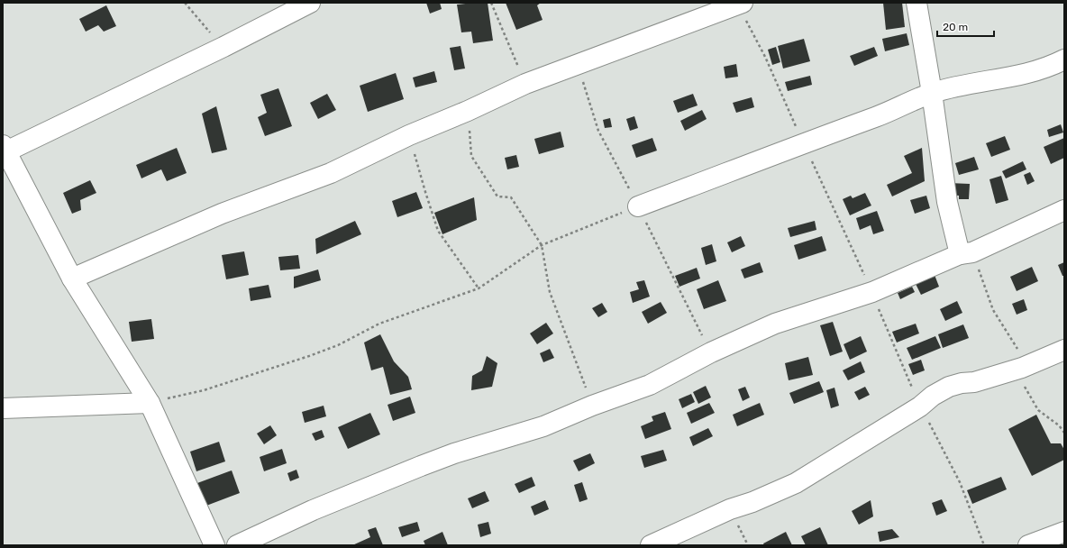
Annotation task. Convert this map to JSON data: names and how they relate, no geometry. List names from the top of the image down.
{
  "scale_bar": "20 m"
}
